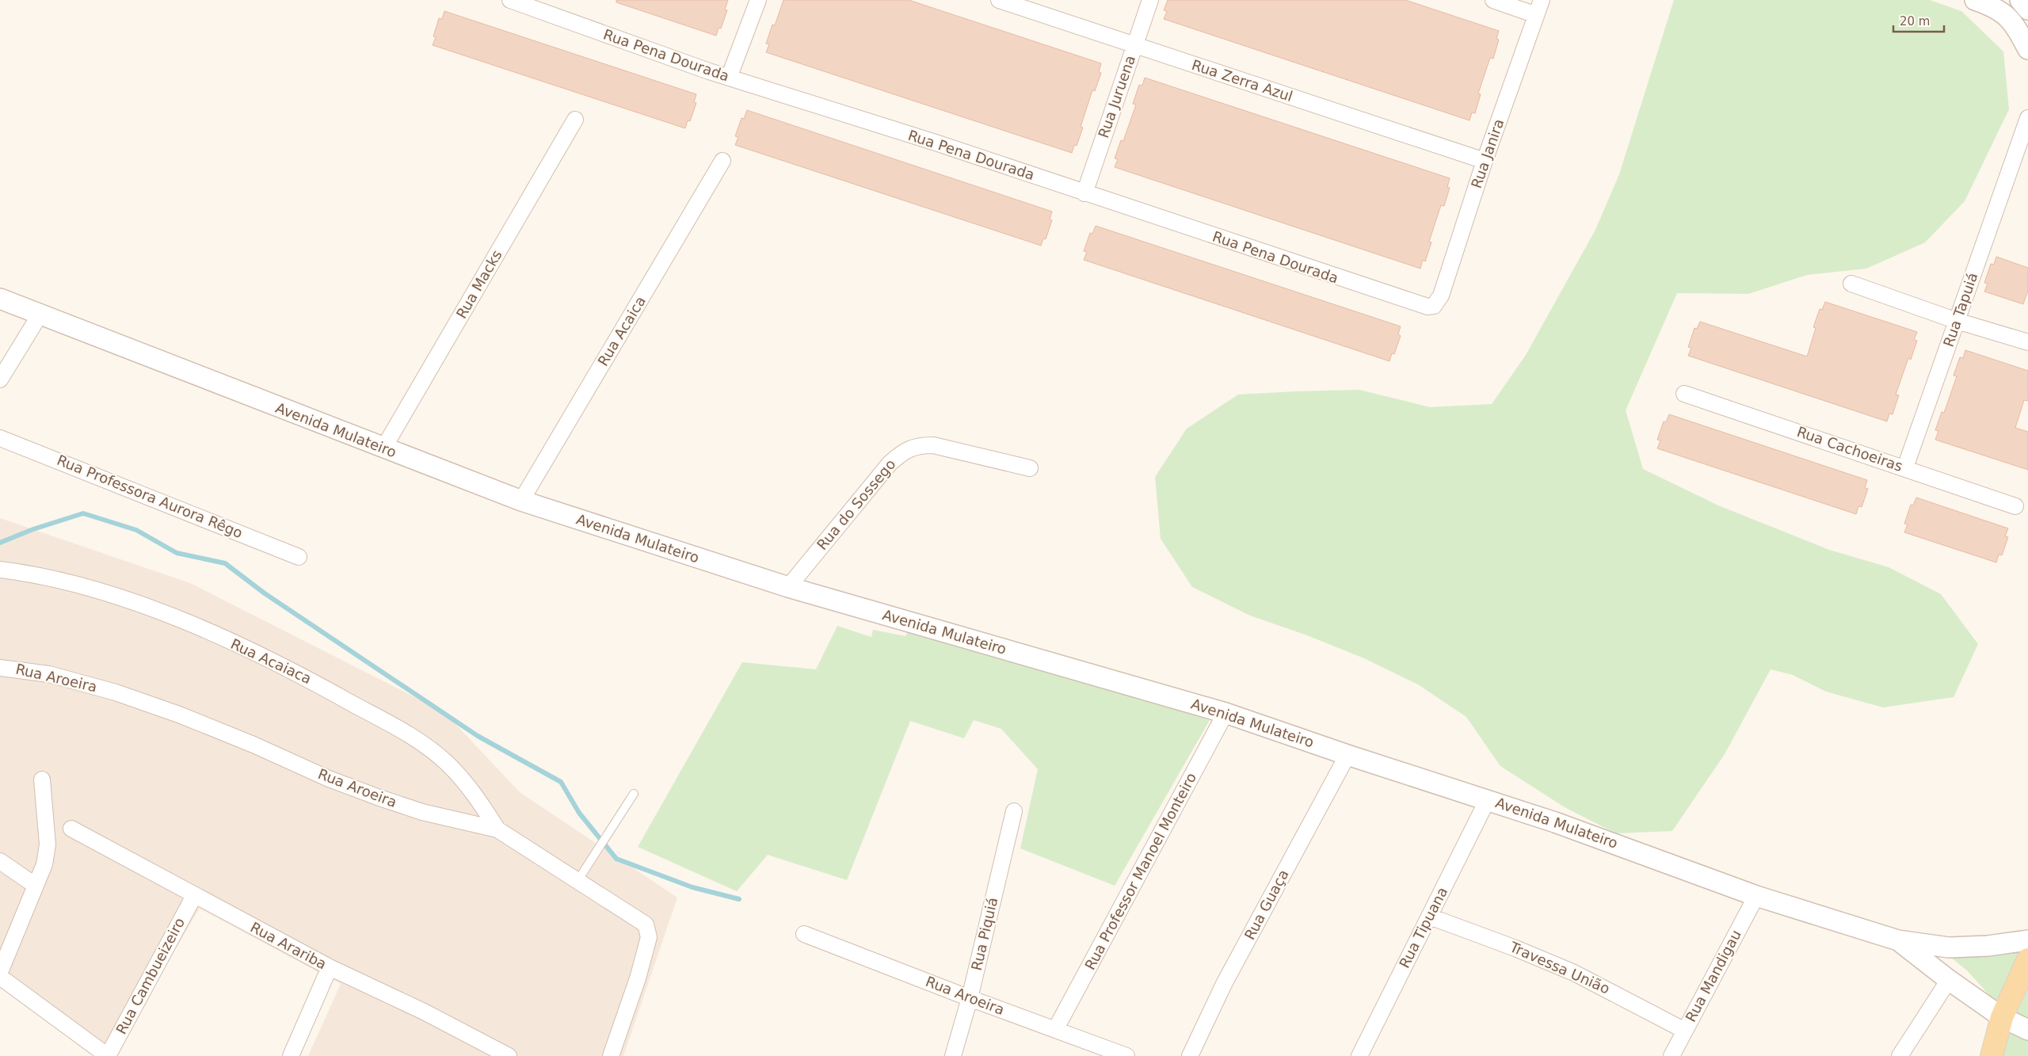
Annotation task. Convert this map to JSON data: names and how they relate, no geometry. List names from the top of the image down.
{
  "streets": {
    "street": [
      "Rua Pena Dourada",
      "Rua Zerra Azul",
      "Rua Juruena",
      "Rua Janira",
      "Rua Macks",
      "Rua Tapuiá",
      "Rua Acaica",
      "Avenida Mulateiro",
      "Rua Cachoeiras",
      "Rua Professora Aurora Rêgo",
      "Rua do Sossego",
      "Rua Acaiaca",
      "Rua Aroeira",
      "Rua Professor Manoel Monteiro",
      "Rua Guaça",
      "Rua Tipuana",
      "Rua Piquiá",
      "Rua Arariba",
      "Travessa União",
      "Rua Cambueizeiro",
      "Rua Mandigau"
    ]
  },
  "crossings": [
    ["Rua Pena Dourada", "Rua Juruena"],
    ["Rua Pena Dourada", "Rua Janira"],
    ["Rua Zerra Azul", "Rua Juruena"],
    ["Rua Zerra Azul", "Rua Janira"],
    ["Rua Macks", "Avenida Mulateiro"],
    ["Rua Tapuiá", "Rua Cachoeiras"],
    ["Rua Acaica", "Avenida Mulateiro"],
    ["Avenida Mulateiro", "Rua do Sossego"],
    ["Avenida Mulateiro", "Rua Professor Manoel Monteiro"],
    ["Avenida Mulateiro", "Rua Guaça"],
    ["Avenida Mulateiro", "Rua Tipuana"],
    ["Avenida Mulateiro", "Rua Mandigau"],
    ["Rua Acaiaca", "Rua Aroeira"],
    ["Rua Aroeira", "Rua Professor Manoel Monteiro"],
    ["Rua Aroeira", "Rua Piquiá"],
    ["Rua Tipuana", "Travessa União"],
    ["Rua Arariba", "Rua Cambueizeiro"],
    ["Travessa União", "Rua Mandigau"]
  ],
  "scale_bar": "20 m"
}
